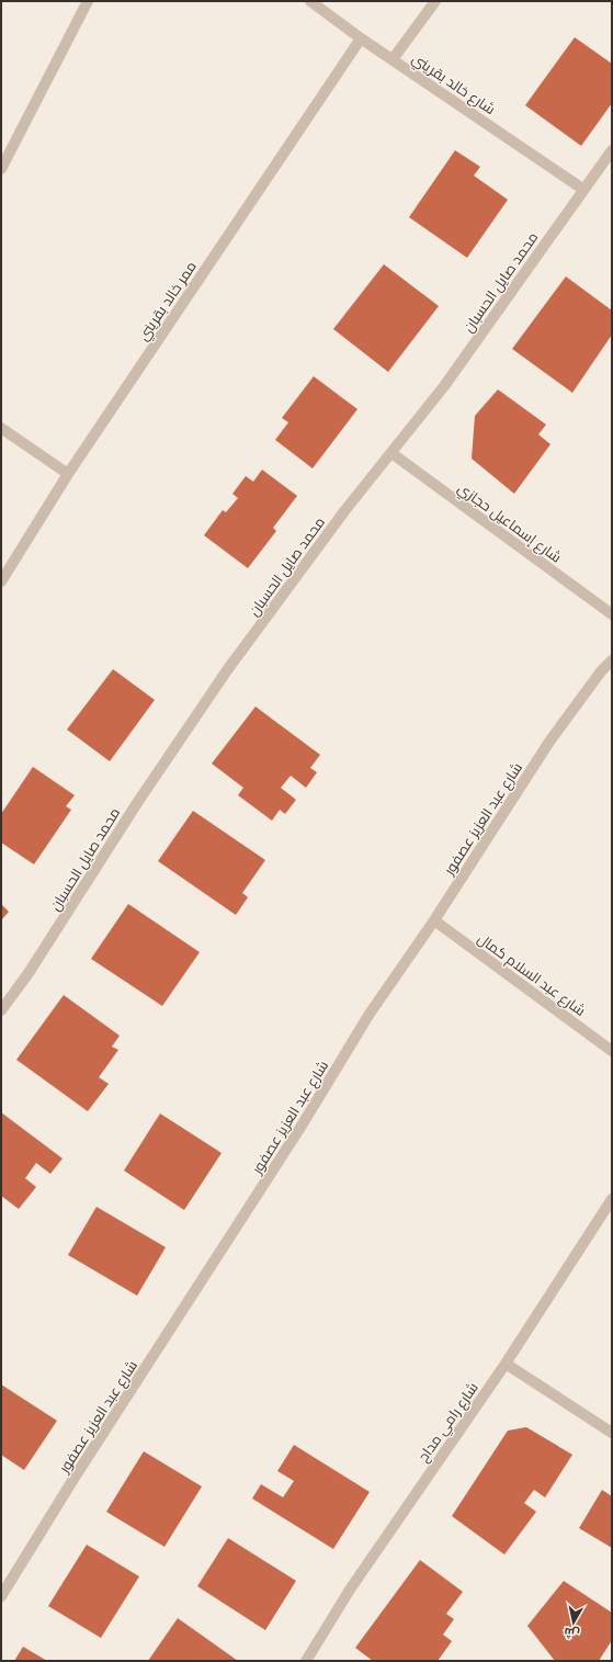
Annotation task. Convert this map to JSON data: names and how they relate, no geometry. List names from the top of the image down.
{
  "streets": {
    "street": [
      "شارع خالد بقريني",
      "محمد صايل الحسبان",
      "ممر خالد بقريني",
      "شارع إسماعيل حجازي",
      "شارع عبد العزيز عصفور",
      "شارع عبد السلام كمال",
      "شارع رامي مداح"
    ]
  },
  "crossings": [
    ["شارع خالد بقريني", "محمد صايل الحسبان"],
    ["شارع خالد بقريني", "ممر خالد بقريني"],
    ["محمد صايل الحسبان", "شارع إسماعيل حجازي"],
    ["شارع عبد العزيز عصفور", "شارع عبد السلام كمال"]
  ],
  "north": "bottom"
}
